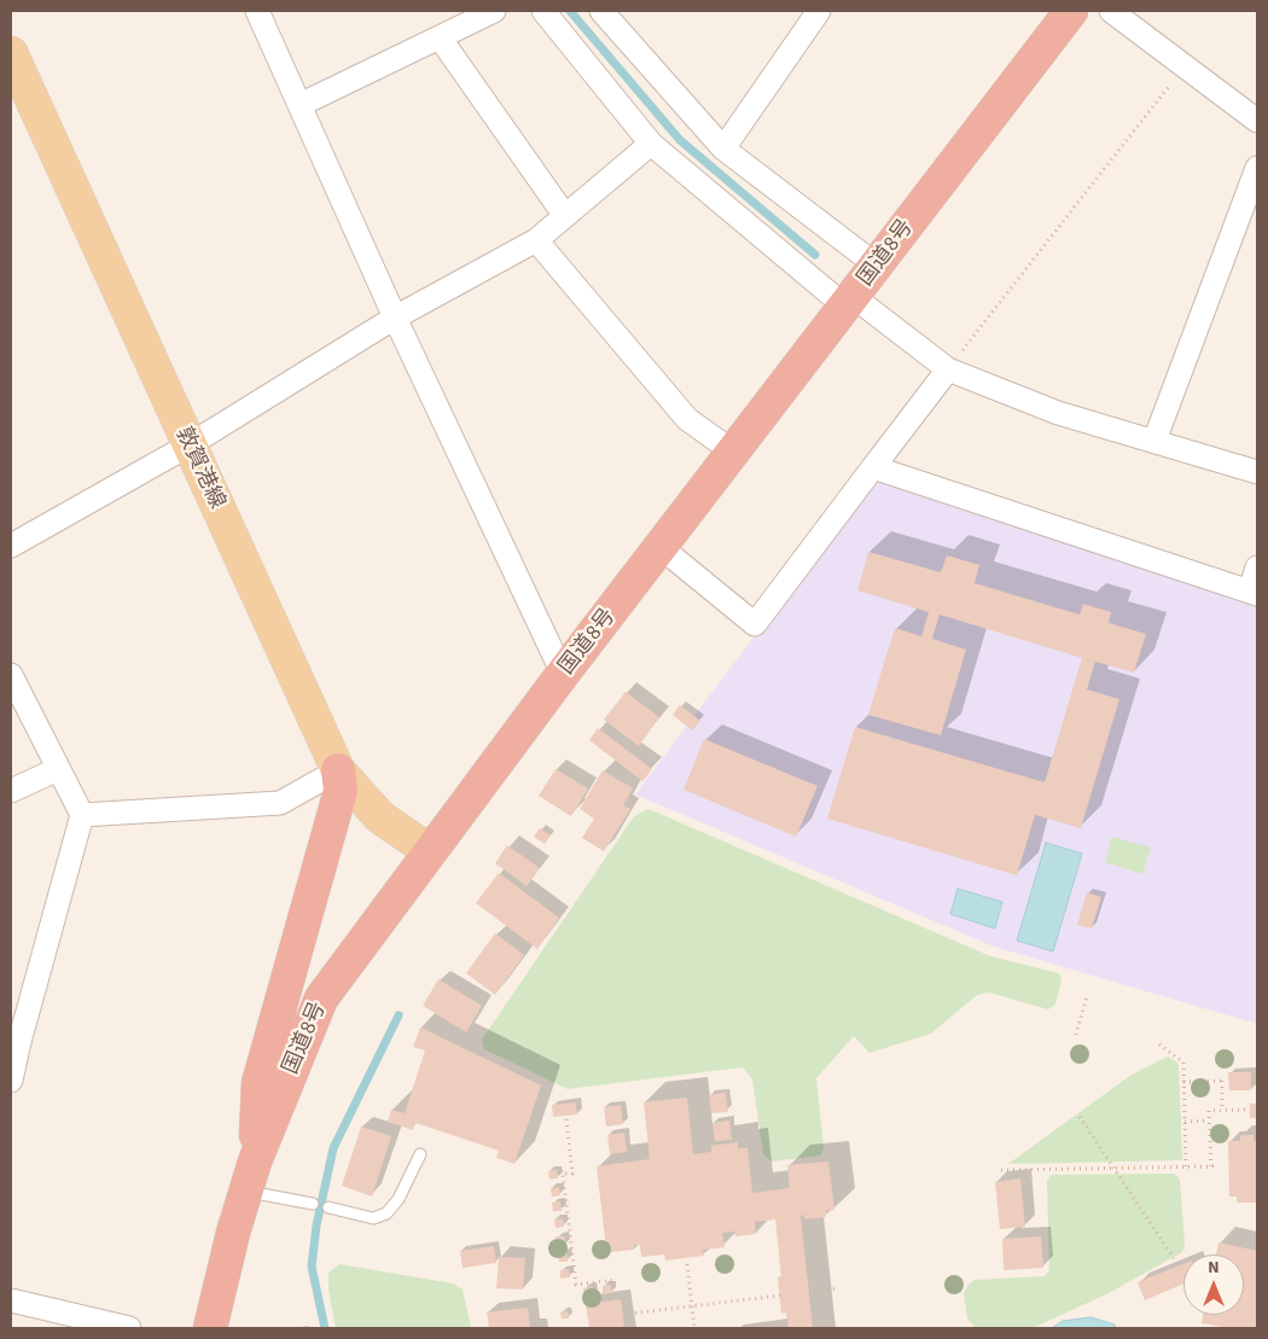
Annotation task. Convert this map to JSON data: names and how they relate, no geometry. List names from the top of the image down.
{
  "streets": {
    "highway": ["国道8号"],
    "main road": ["敦賀港線"]
  },
  "crossings": [
    ["国道8号", "敦賀港線"]
  ],
  "north": "top"
}
